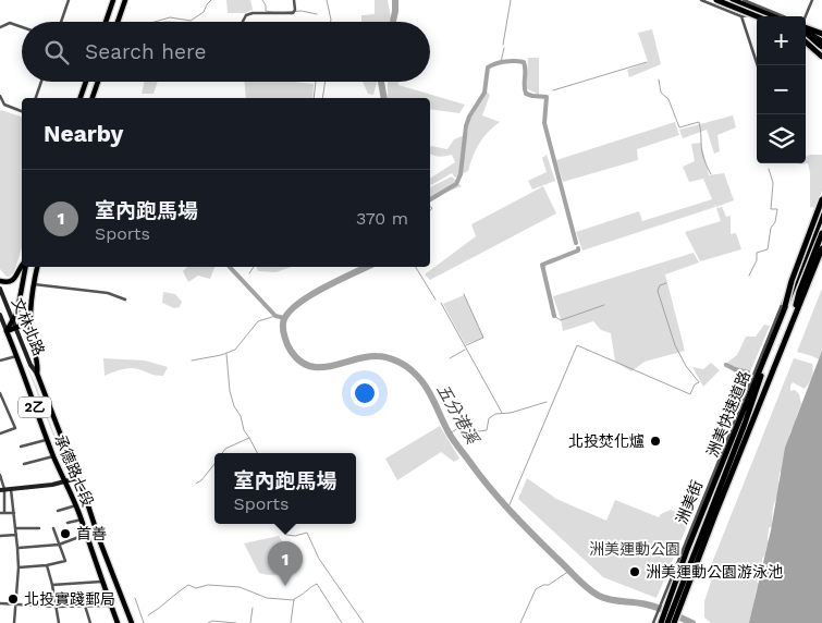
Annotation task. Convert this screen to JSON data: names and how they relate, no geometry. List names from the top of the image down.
{
  "streets": {
    "highway": ["洲美快速道路"],
    "main road": ["文林北路", "2乙", "承德路七段"],
    "street": ["洲美街"]
  },
  "crossings": [
    ["文林北路", "2乙"],
    ["文林北路", "承德路七段"],
    ["2乙", "承德路七段"]
  ],
  "water": ["五分港溪"],
  "parks": ["洲美運動公園"],
  "places": [
    "北投焚化爐",
    "首善",
    "洲美運動公園游泳池",
    "北投實踐郵局"
  ],
  "page": {
    "map_buttons": ["+", "−"],
    "search": "Search here",
    "heading": "Nearby",
    "list": [
      {
        "mark": "1",
        "name": "室內跑馬場",
        "note": "Sports",
        "value": "370 m"
      }
    ],
    "popup": ["室內跑馬場", "Sports"],
    "pins": "1"
  }
}
